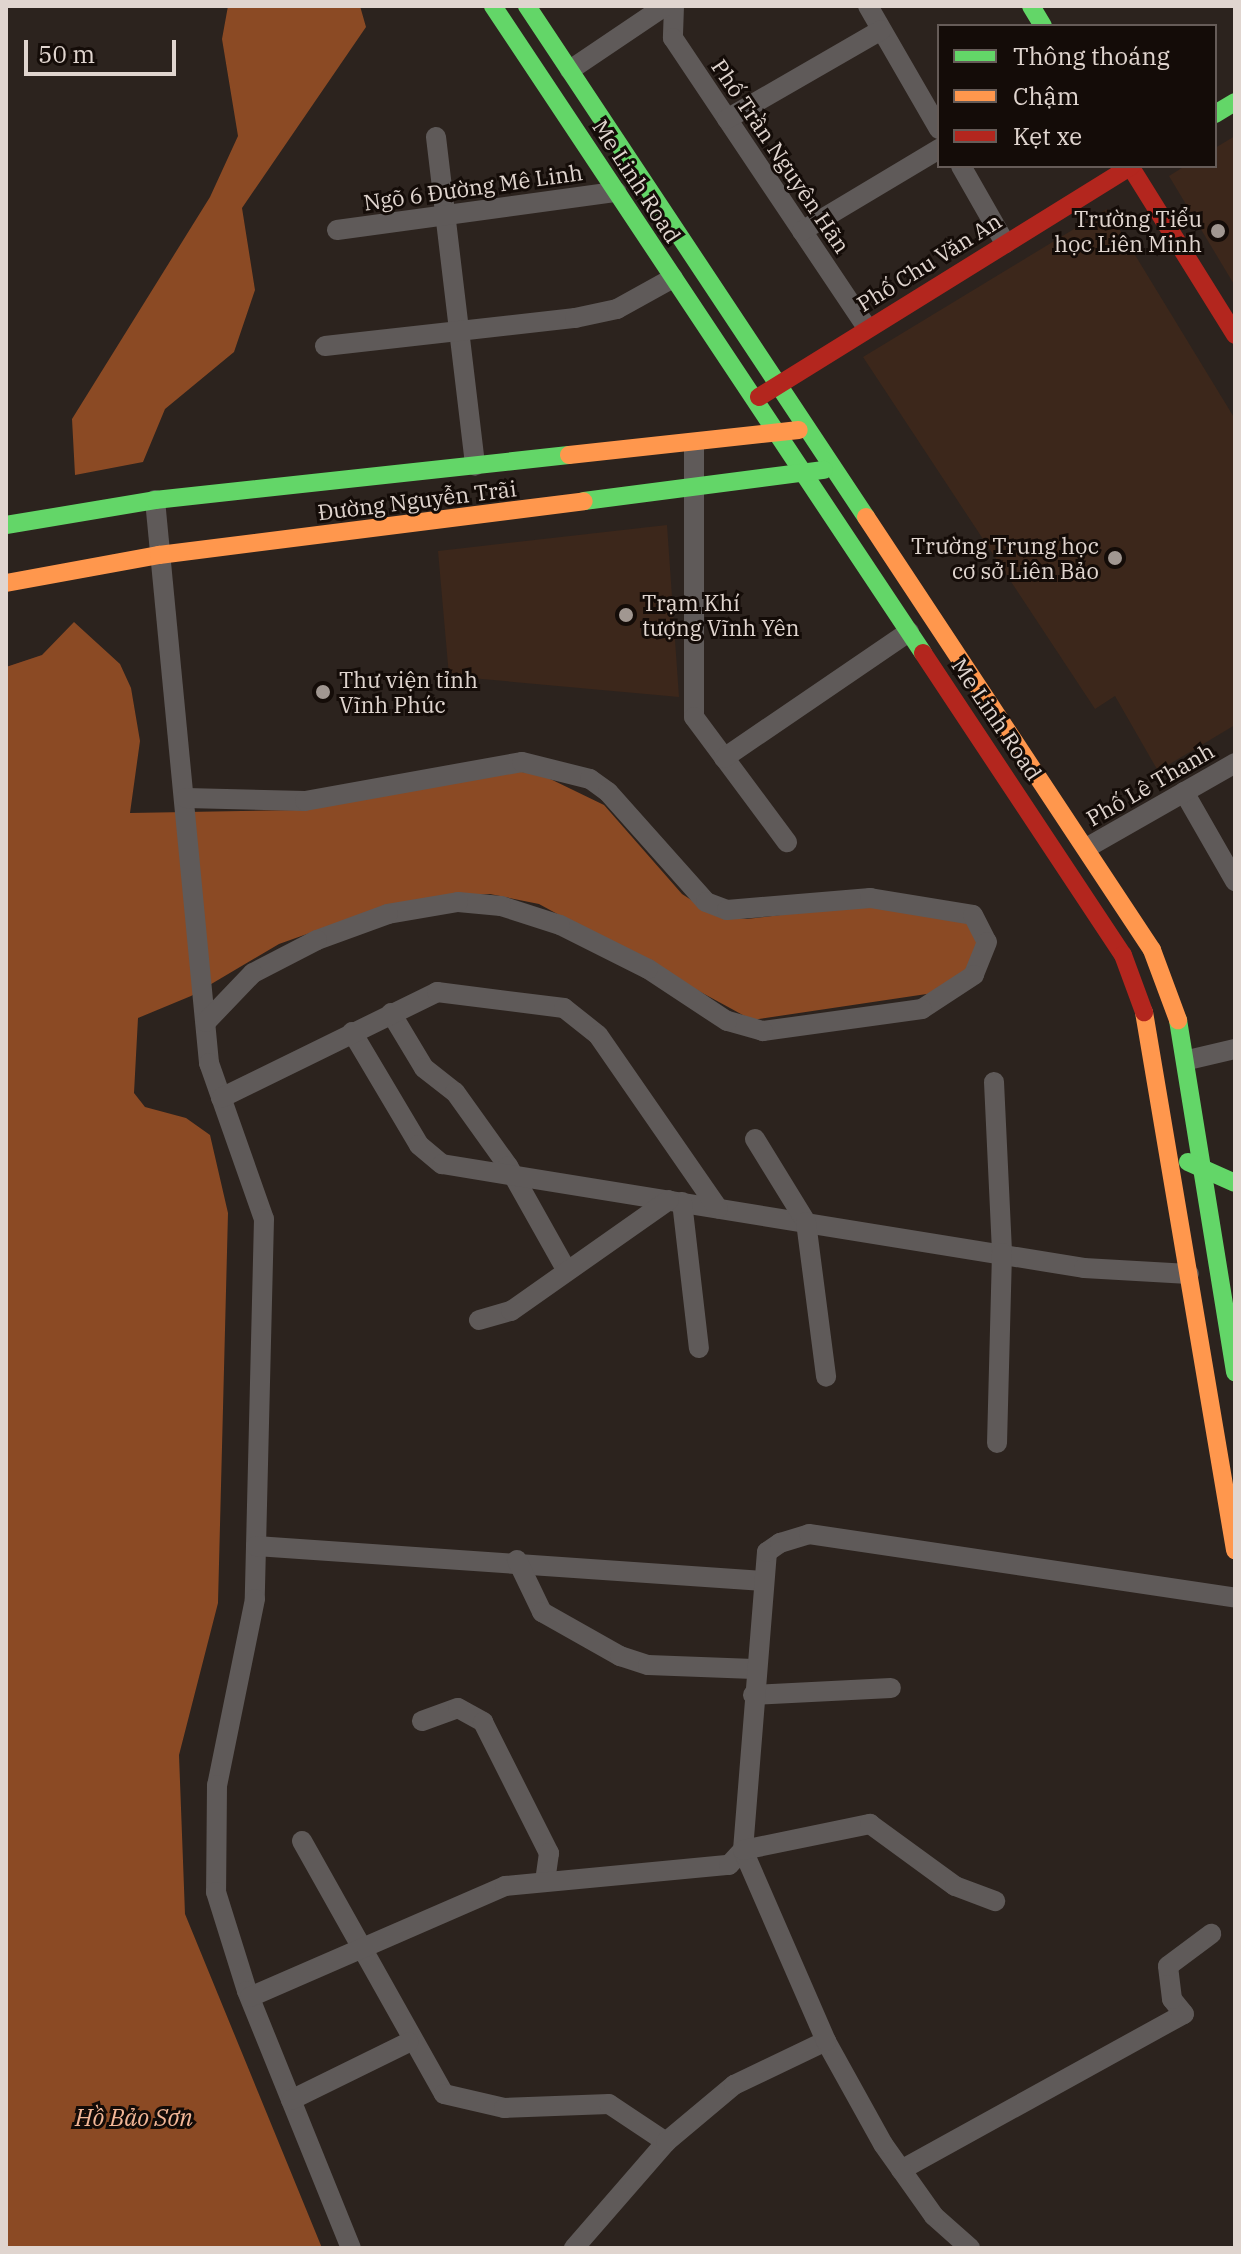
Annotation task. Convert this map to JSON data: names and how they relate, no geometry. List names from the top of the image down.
{
  "streets": {
    "main road": ["Me Linh Road", "Phố Chu Văn An", "Đường Nguyễn Trãi"],
    "street": ["Phố Trần Nguyên Hãn", "Ngõ 6 Đường Mê Linh", "Phố Lê Thanh"]
  },
  "crossings": [
    ["Phố Trần Nguyên Hãn", "Phố Chu Văn An"],
    ["Me Linh Road", "Ngõ 6 Đường Mê Linh"],
    ["Me Linh Road", "Phố Chu Văn An"],
    ["Me Linh Road", "Đường Nguyễn Trãi"],
    ["Me Linh Road", "Phố Lê Thanh"]
  ],
  "water": ["Hồ Bảo Sơn"],
  "places": [
    "Trường Tiểu học Liên Minh",
    "Trường Trung học cơ sở Liên Bảo",
    "Trạm Khí tượng Vĩnh Yên",
    "Thư viện tỉnh Vĩnh Phúc"
  ],
  "legend": ["Thông thoáng", "Chậm", "Kẹt xe"],
  "scale_bar": "50 m"
}
